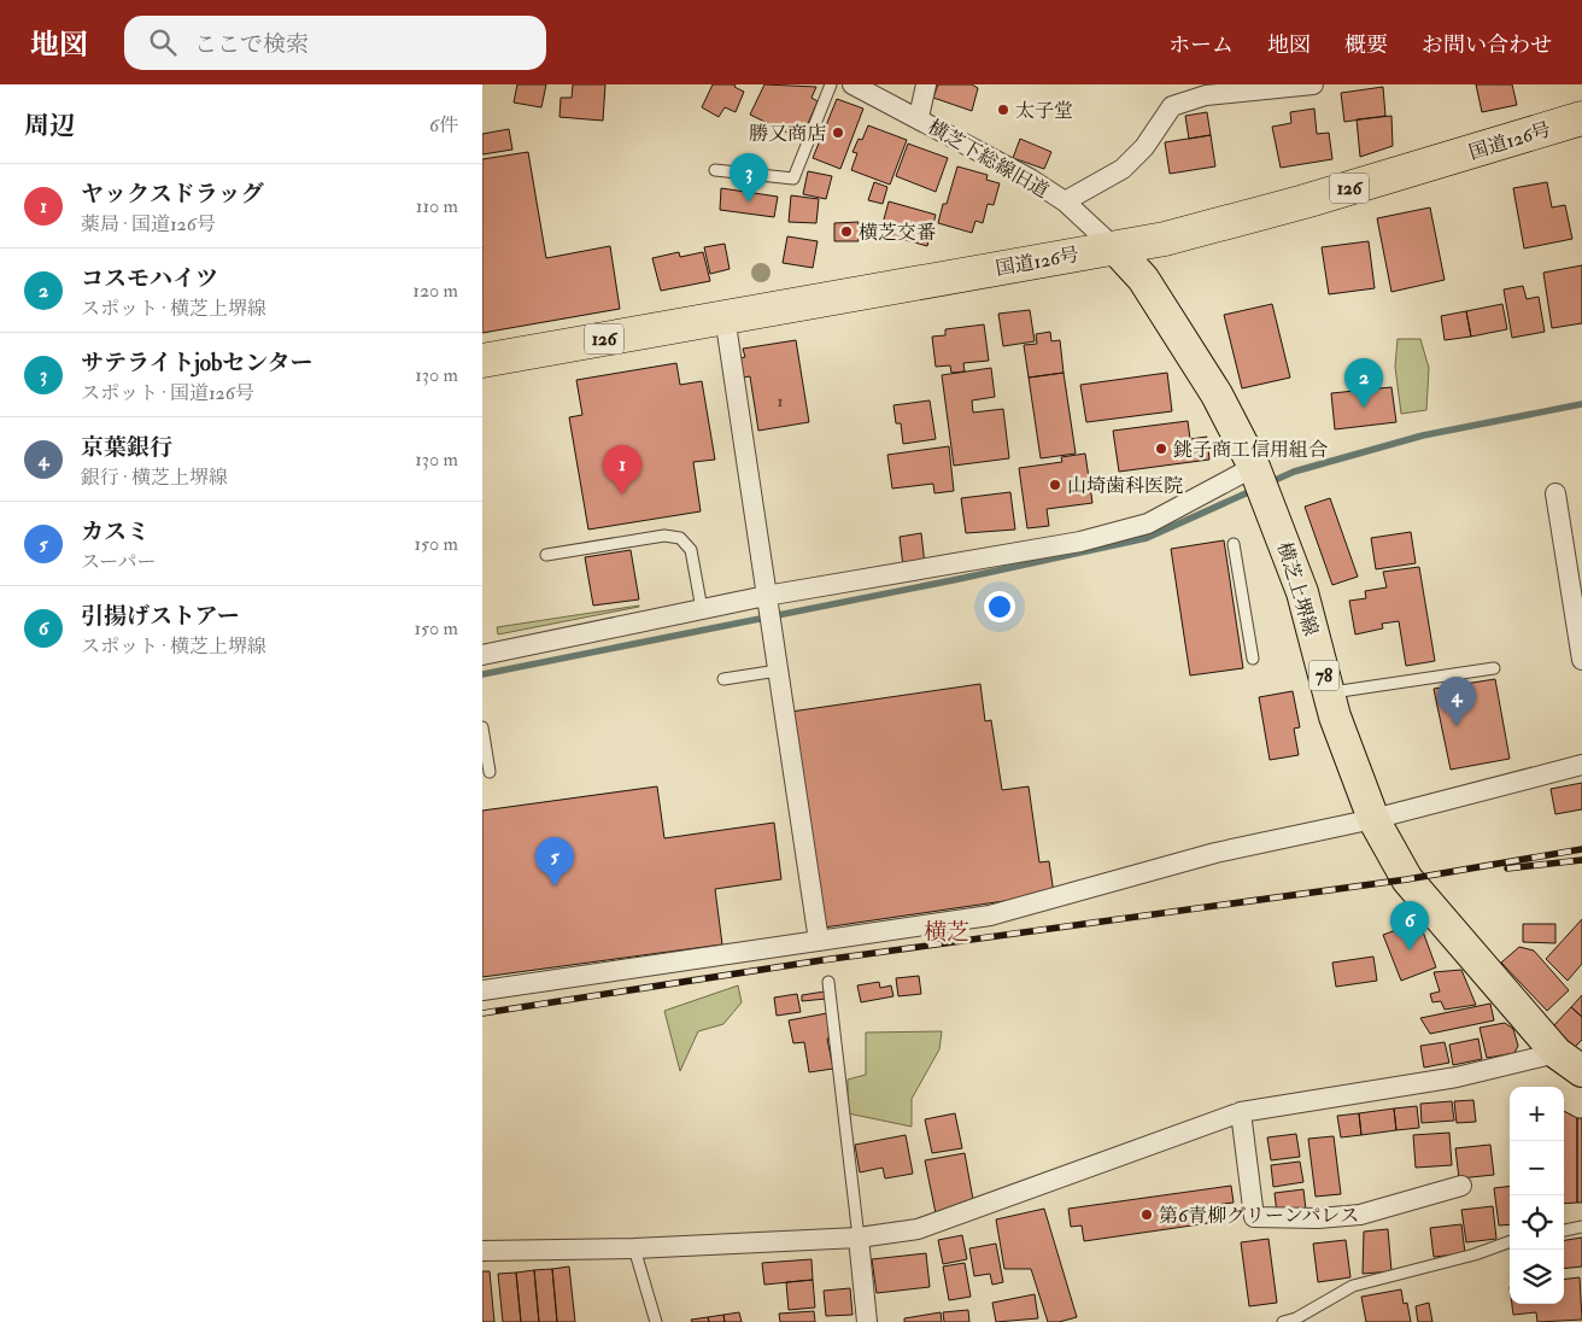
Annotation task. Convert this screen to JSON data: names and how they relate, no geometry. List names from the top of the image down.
{
  "streets": {
    "highway": ["国道126号", "126"],
    "main road": ["横芝上堺線", "78"],
    "street": ["横芝下総線旧道"]
  },
  "crossings": [
    ["国道126号", "横芝下総線旧道"],
    ["国道126号", "横芝上堺線"],
    ["横芝下総線旧道", "横芝上堺線"]
  ],
  "districts": ["横芝"],
  "places": [
    "太子堂",
    "勝又商店",
    "横芝交番",
    "銚子商工信用組合",
    "山埼歯科医院",
    "第6青柳グリーンパレス"
  ],
  "house_numbers": ["1"],
  "page": {
    "header": "地図",
    "search": "ここで検索",
    "nav": [
      "ホーム",
      "地図",
      "概要",
      "お問い合わせ"
    ],
    "heading": ["周辺", "6件"],
    "pins": [
      "3",
      "2",
      "1",
      "4",
      "5",
      "6"
    ],
    "list": [
      {
        "mark": "1",
        "name": "ヤックスドラッグ",
        "note": "薬局 · 国道126号",
        "value": "110 m"
      },
      {
        "mark": "2",
        "name": "コスモハイツ",
        "note": "スポット · 横芝上堺線",
        "value": "120 m"
      },
      {
        "mark": "3",
        "name": "サテライトjobセンター",
        "note": "スポット · 国道126号",
        "value": "130 m"
      },
      {
        "mark": "4",
        "name": "京葉銀行",
        "note": "銀行 · 横芝上堺線",
        "value": "130 m"
      },
      {
        "mark": "5",
        "name": "カスミ",
        "note": "スーパー",
        "value": "150 m"
      },
      {
        "mark": "6",
        "name": "引揚げストアー",
        "note": "スポット · 横芝上堺線",
        "value": "150 m"
      }
    ],
    "map_buttons": ["+", "−"]
  }
}
